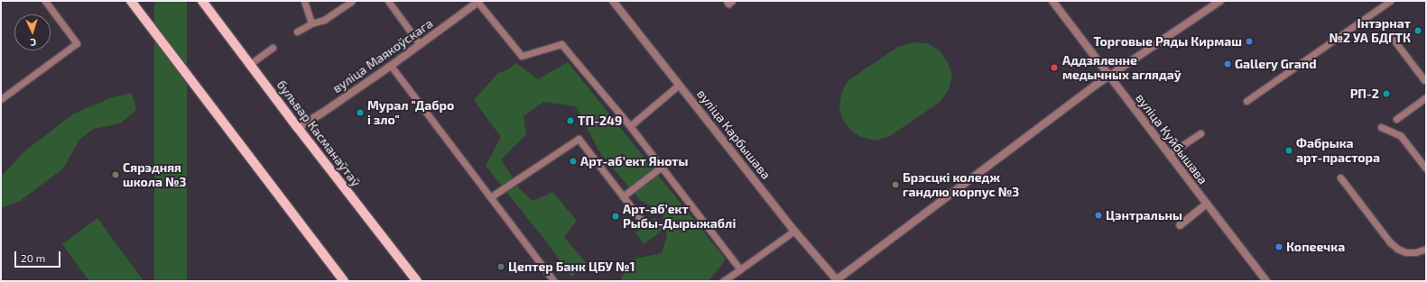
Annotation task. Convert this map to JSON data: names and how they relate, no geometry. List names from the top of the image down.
{
  "streets": {
    "main road": ["бульвар Касманаўтаў"],
    "street": ["вуліца Маякоўскага", "вуліца Карбышава", "вуліца Куйбышава"]
  },
  "crossings": [
    ["вуліца Маякоўскага", "бульвар Касманаўтаў"]
  ],
  "places": [
    "Інтэрнат №2 УА БДГТК",
    "Торговые Ряды Кирмаш",
    "Gallery Grand",
    "Аддзяленне медычных аглядаў",
    "РП-2",
    "Мурал \"Дабро і зло\"",
    "ТП-249",
    "Фабрыка арт-прастора",
    "Арт-абʼект Яноты",
    "Сярэдняя школа №3",
    "Брэсцкі коледж гандлю корпус №3",
    "Цэнтральны",
    "Арт-абʼект Рыбы-Дырыжаблі",
    "Копеечка",
    "Цептер Банк ЦБУ №1"
  ],
  "scale_bar": "20 m",
  "north": "bottom"
}
